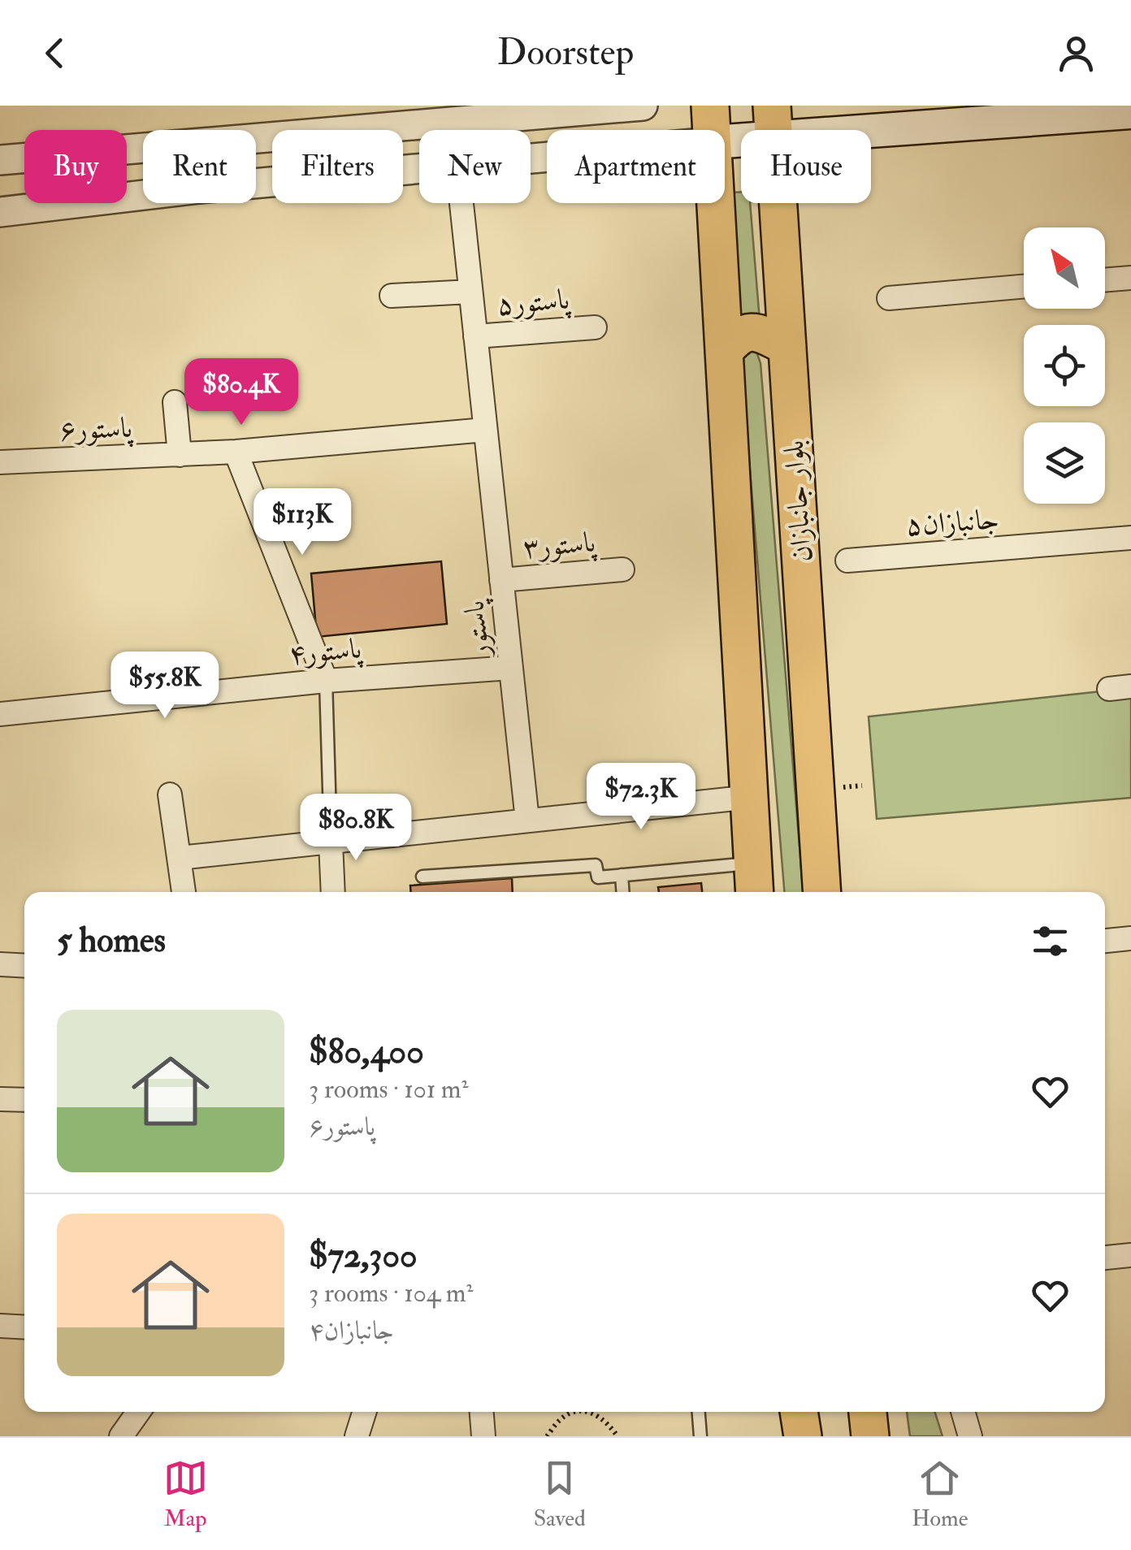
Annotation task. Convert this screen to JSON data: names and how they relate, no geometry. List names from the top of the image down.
{
  "streets": {
    "main road": ["بلوار جانبازان"],
    "street": [
      "پاستور۵",
      "پاستور۶",
      "جانبازان۵",
      "پاستور۳",
      "پاستور",
      "پاستور۴"
    ]
  },
  "crossings": [
    ["پاستور۵", "پاستور"],
    ["پاستور۶", "پاستور"],
    ["پاستور۳", "پاستور"],
    ["پاستور", "پاستور۴"]
  ],
  "north": "top left",
  "page": {
    "header": "Doorstep",
    "chip": [
      "Buy",
      "Rent",
      "Filters",
      "New",
      "Apartment",
      "House"
    ],
    "price": [
      "$80.4K",
      "$113K",
      "$55.8K",
      "$72.3K",
      "$80.8K"
    ],
    "heading": "5 homes",
    "list": [
      {
        "name": "$80,400",
        "note": "3 rooms · 101 m² · پاستور۶"
      },
      {
        "name": "$72,300",
        "note": "3 rooms · 104 m² · جانبازان۴"
      }
    ],
    "tabs": ["Map", "Saved", "Home"]
  }
}
